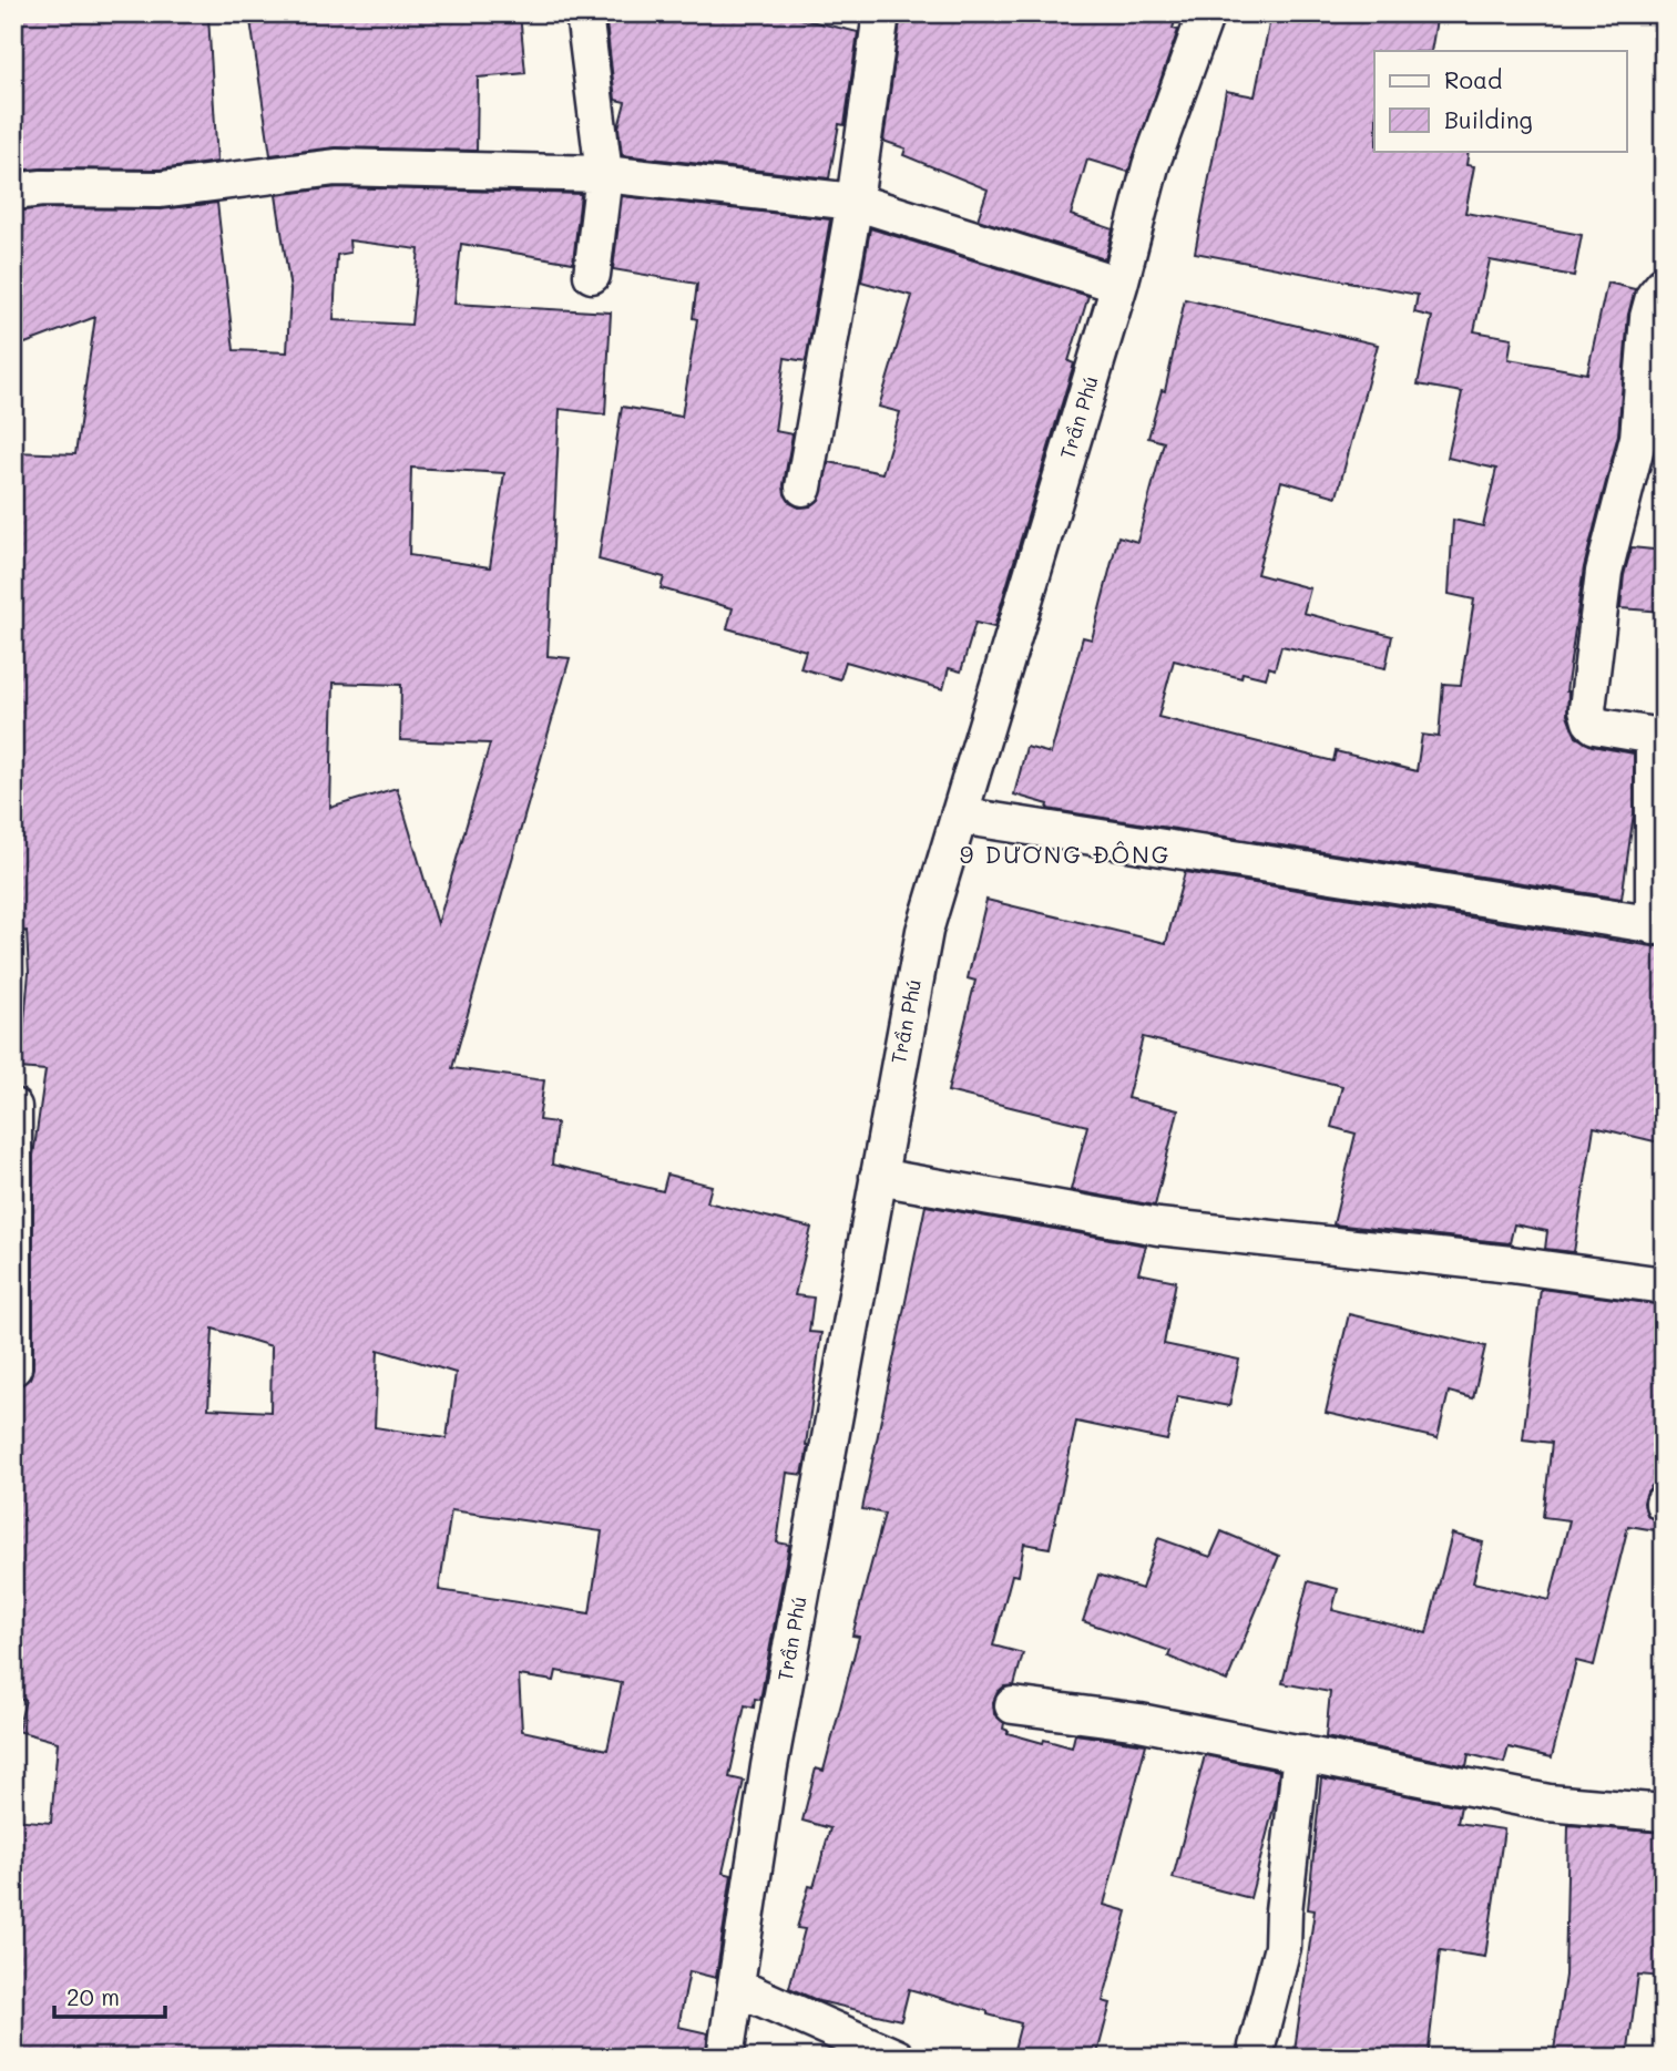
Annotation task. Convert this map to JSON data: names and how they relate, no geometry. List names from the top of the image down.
{
  "streets": {
    "street": ["Trần Phú"]
  },
  "districts": ["9 DƯƠNG ĐÔNG"],
  "legend": ["Road", "Building"],
  "scale_bar": "20 m"
}
